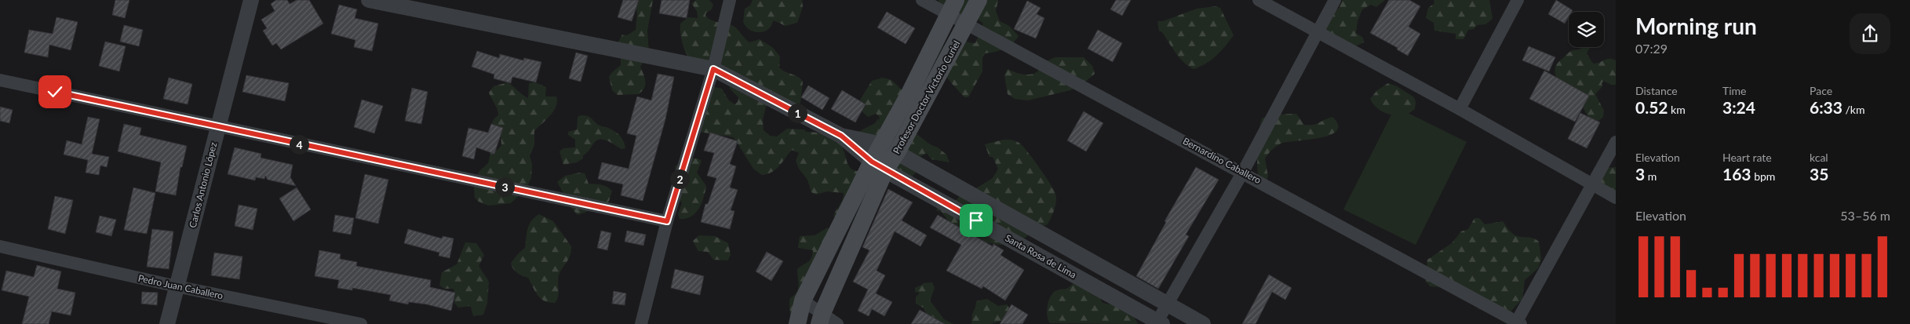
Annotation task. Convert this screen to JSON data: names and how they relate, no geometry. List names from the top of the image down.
{
  "streets": {
    "main road": ["Profesor Doctor Victorio Curiel"],
    "street": [
      "Bernardino Caballero",
      "Carlos Antonio López",
      "Santa Rosa de Lima",
      "Pedro Juan Caballero"
    ]
  },
  "crossings": [
    ["Profesor Doctor Victorio Curiel", "Bernardino Caballero"],
    ["Profesor Doctor Victorio Curiel", "Santa Rosa de Lima"],
    ["Carlos Antonio López", "Pedro Juan Caballero"]
  ],
  "page": {
    "heading": ["Morning run", "07:29"],
    "stats": [
      ["Distance", "0.52 km"],
      ["Time", "3:24"],
      ["Pace", "6:33 /km"],
      ["Elevation", "3 m"],
      ["Heart rate", "163 bpm"],
      ["kcal", "35"]
    ],
    "pins": [
      "1",
      "4",
      "2",
      "3"
    ],
    "chart": ["Elevation", "53–56 m"]
  }
}
